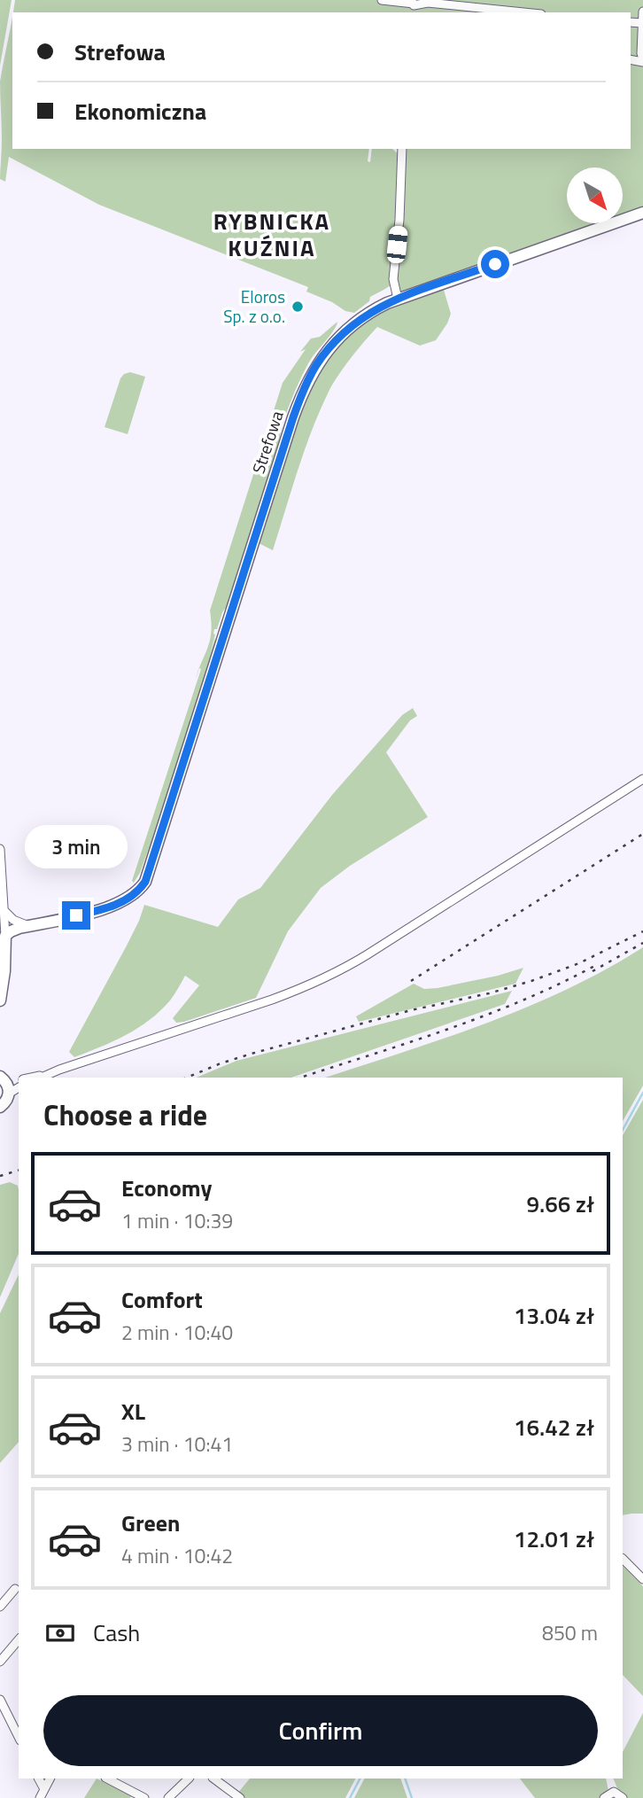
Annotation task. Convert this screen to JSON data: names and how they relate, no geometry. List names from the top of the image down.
{
  "streets": {
    "street": ["Strefowa"]
  },
  "districts": ["RYBNICKA KUŹNIA"],
  "places": ["Eloros Sp. z o.o."],
  "north": "bottom right",
  "page": {
    "banner": ["Strefowa", "Ekonomiczna"],
    "bubble": "3 min",
    "heading": "Choose a ride",
    "list": [
      {
        "name": "Economy",
        "note": "1 min · 10:39",
        "value": "9.66 zł"
      },
      {
        "name": "Comfort",
        "note": "2 min · 10:40",
        "value": "13.04 zł"
      },
      {
        "name": "XL",
        "note": "3 min · 10:41",
        "value": "16.42 zł"
      },
      {
        "name": "Green",
        "note": "4 min · 10:42",
        "value": "12.01 zł"
      }
    ],
    "pay": ["Cash", "850 m"],
    "buttons": "Confirm"
  }
}
